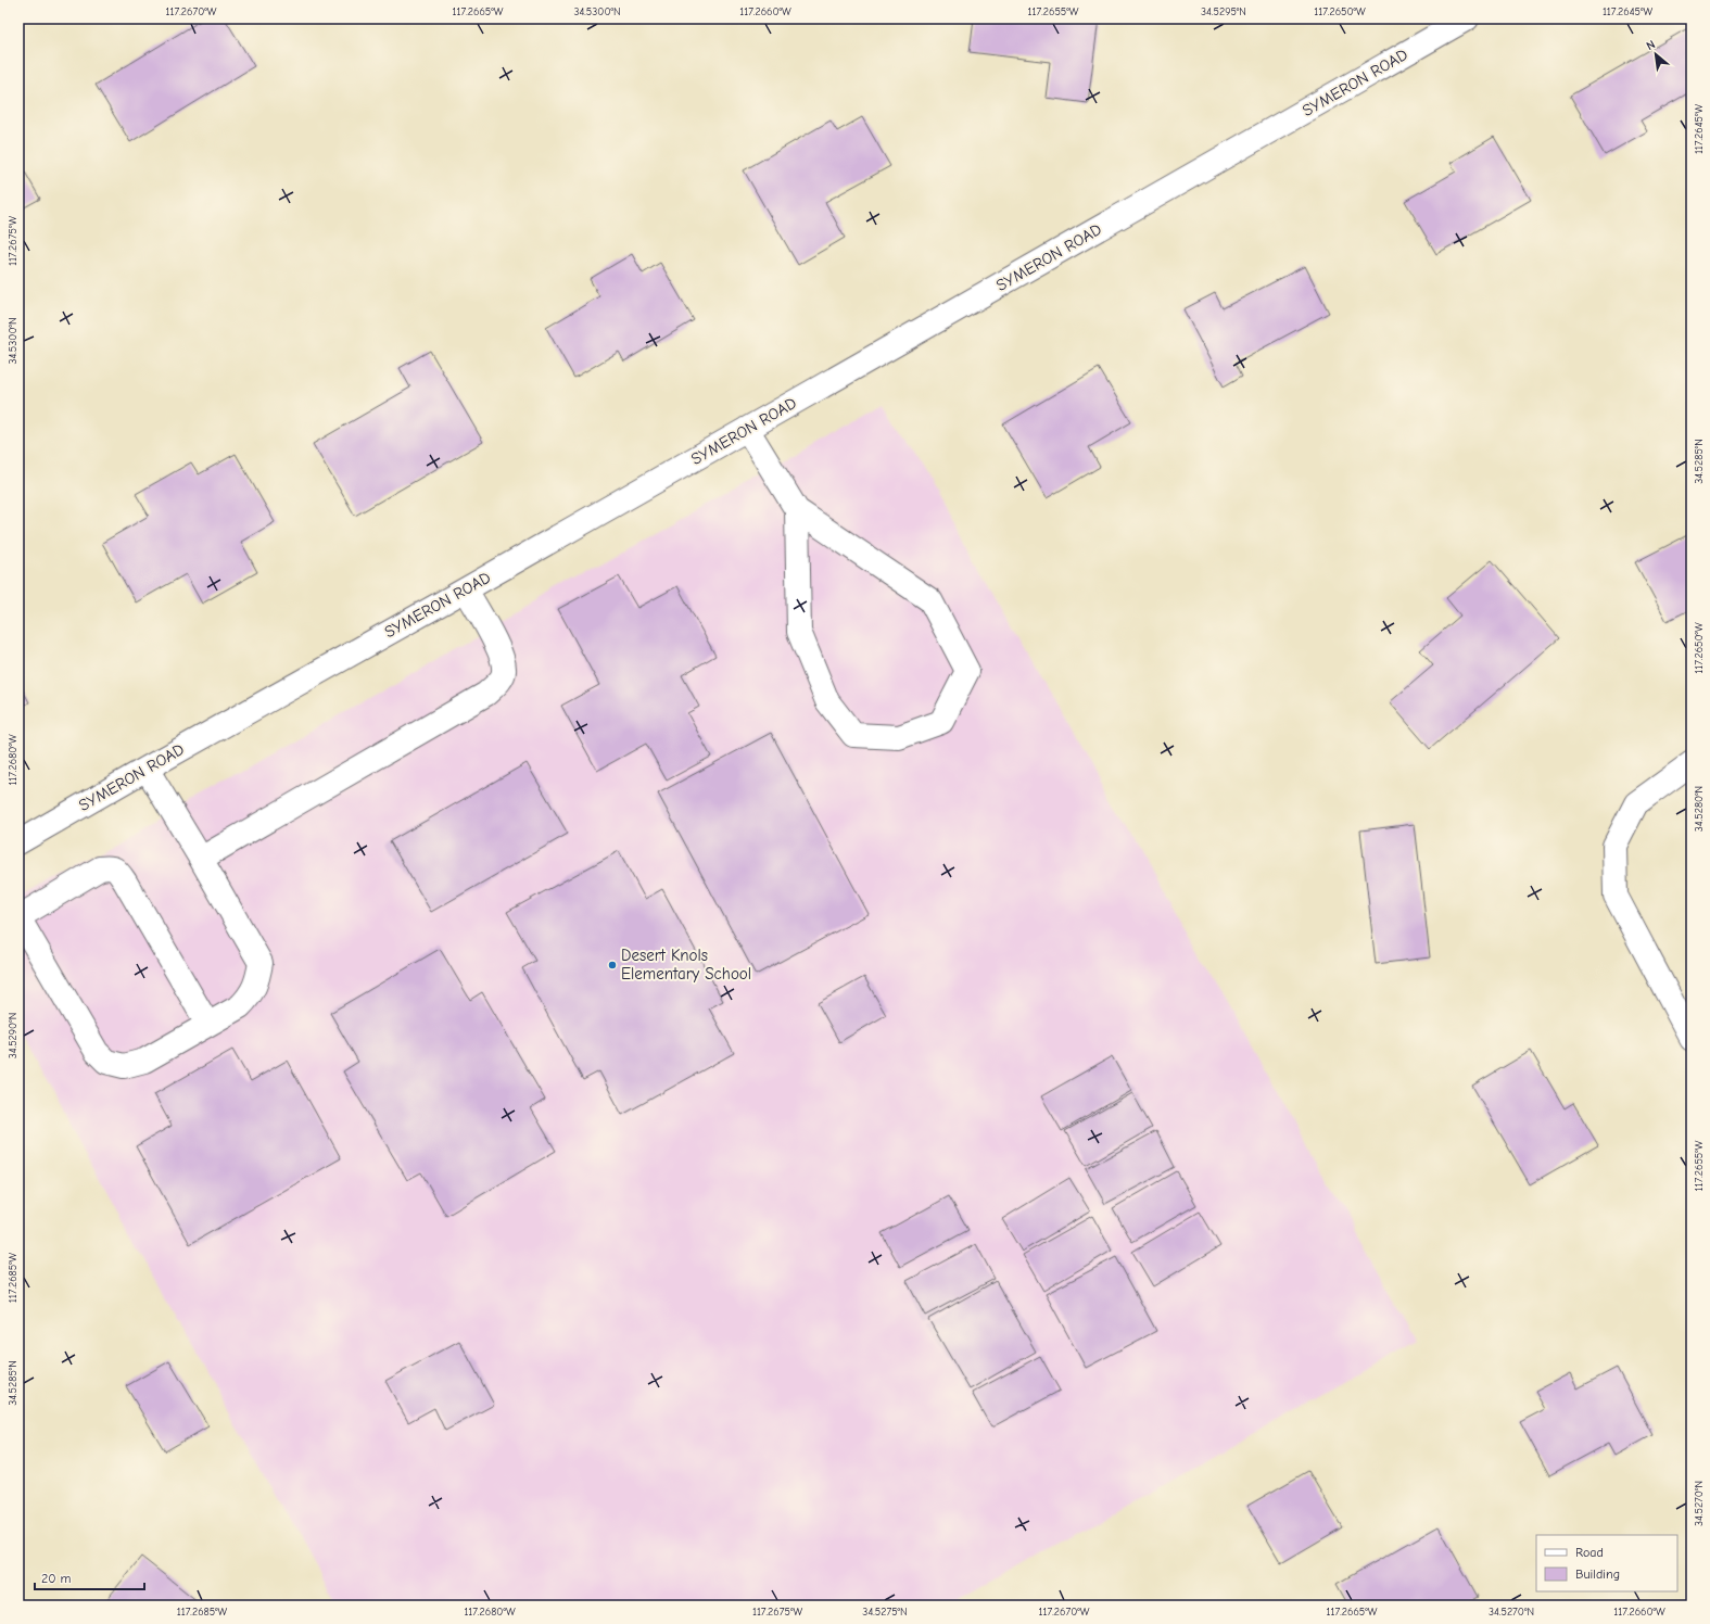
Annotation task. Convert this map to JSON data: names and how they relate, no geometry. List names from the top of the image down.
{
  "streets": {
    "street": ["SYMERON ROAD"]
  },
  "places": ["Desert Knols Elementary School"],
  "legend": ["Road", "Building"],
  "scale_bar": "20 m",
  "north": "top left",
  "coordinates": [
    "117.2670°W",
    "117.2665°W",
    "34.5300°N",
    "117.2660°W",
    "117.2655°W",
    "34.5295°N",
    "117.2650°W",
    "117.2645°W",
    "117.2675°W",
    "34.5285°N",
    "117.2680°W",
    "34.5280°N",
    "34.5290°N",
    "117.2685°W",
    "34.5270°N",
    "34.5275°N"
  ]
}
